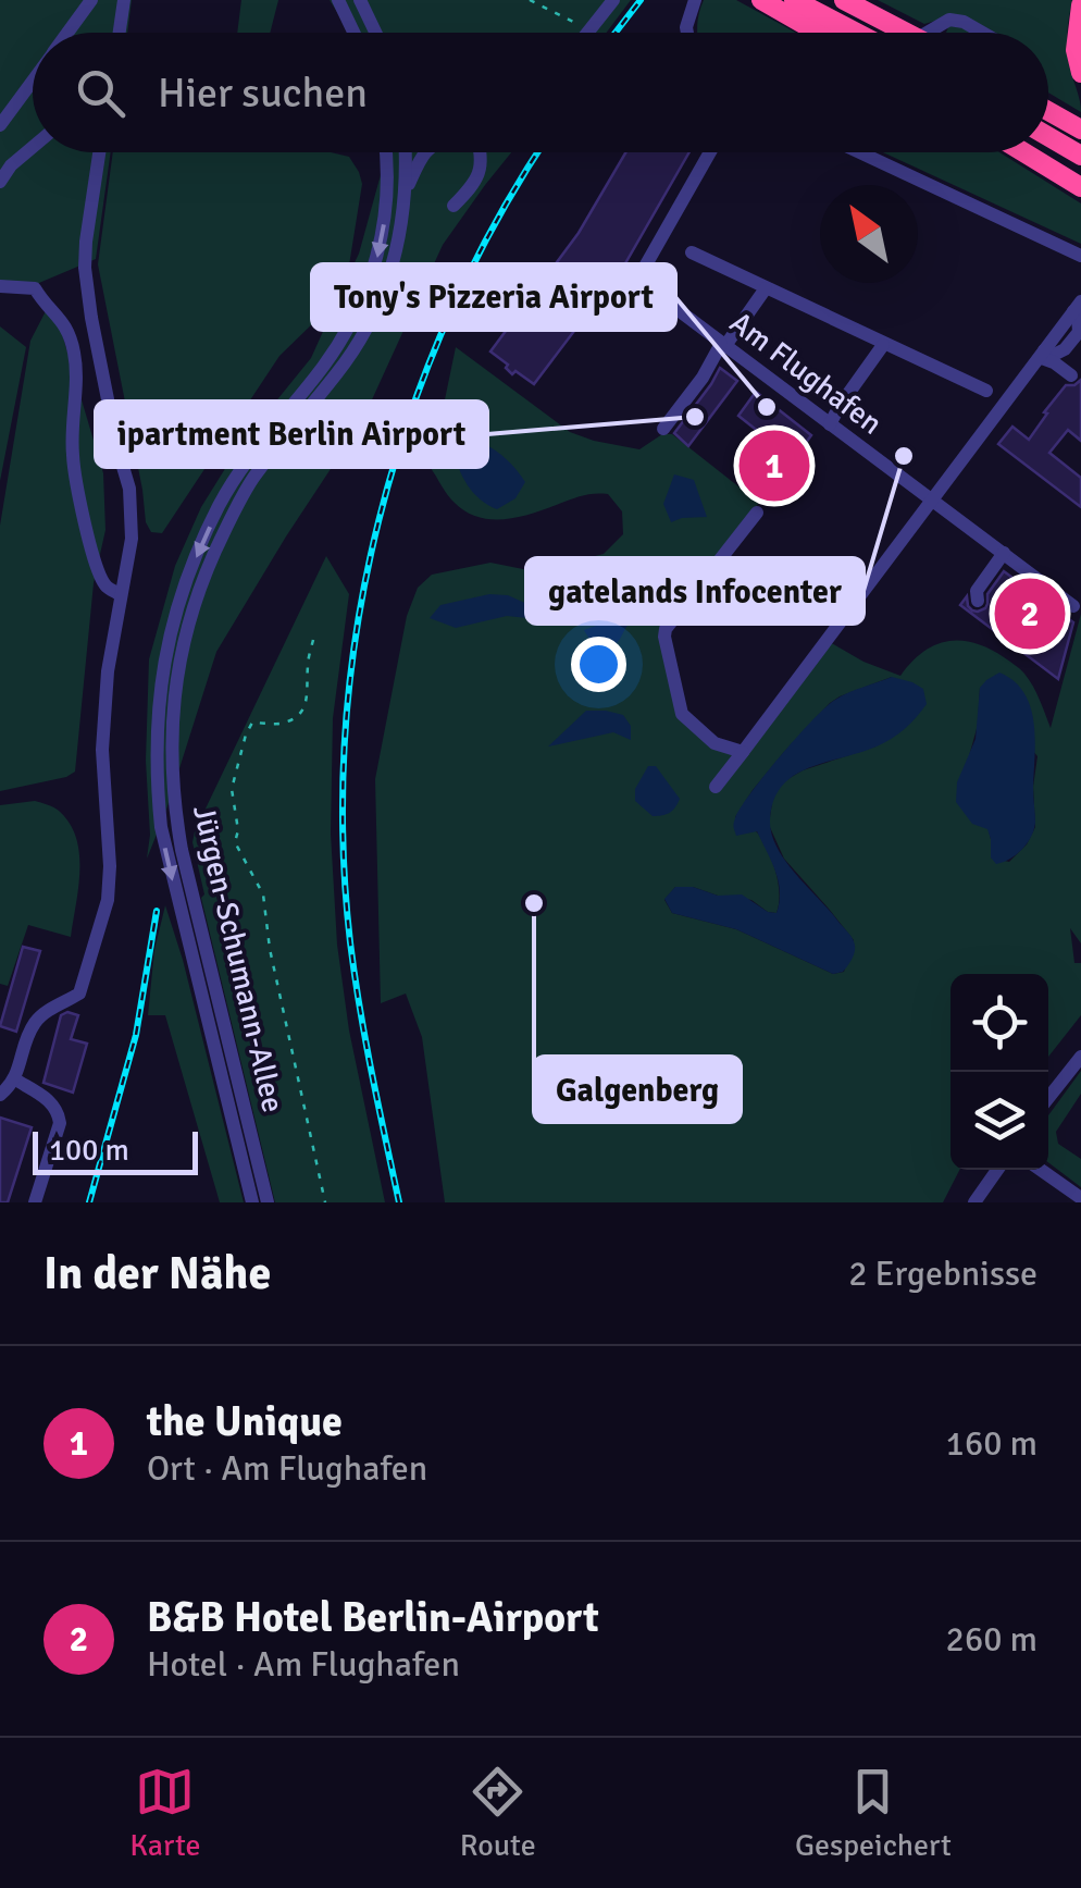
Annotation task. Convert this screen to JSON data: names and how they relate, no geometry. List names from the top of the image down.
{
  "streets": {
    "street": ["Am Flughafen", "Jürgen-Schumann-Allee"]
  },
  "places": [
    "Tony's Pizzeria Airport",
    "ipartment Berlin Airport",
    "gatelands Infocenter",
    "Galgenberg"
  ],
  "scale_bar": "100 m",
  "north": "top left",
  "page": {
    "search": "Hier suchen",
    "pins": ["1", "2"],
    "scale": "100 m",
    "heading": ["In der Nähe", "2 Ergebnisse"],
    "list": [
      {
        "mark": "1",
        "name": "the Unique",
        "note": "Ort · Am Flughafen",
        "value": "160 m"
      },
      {
        "mark": "2",
        "name": "B&B Hotel Berlin-Airport",
        "note": "Hotel · Am Flughafen",
        "value": "260 m"
      }
    ],
    "nav": ["Karte", "Route", "Gespeichert"]
  }
}
